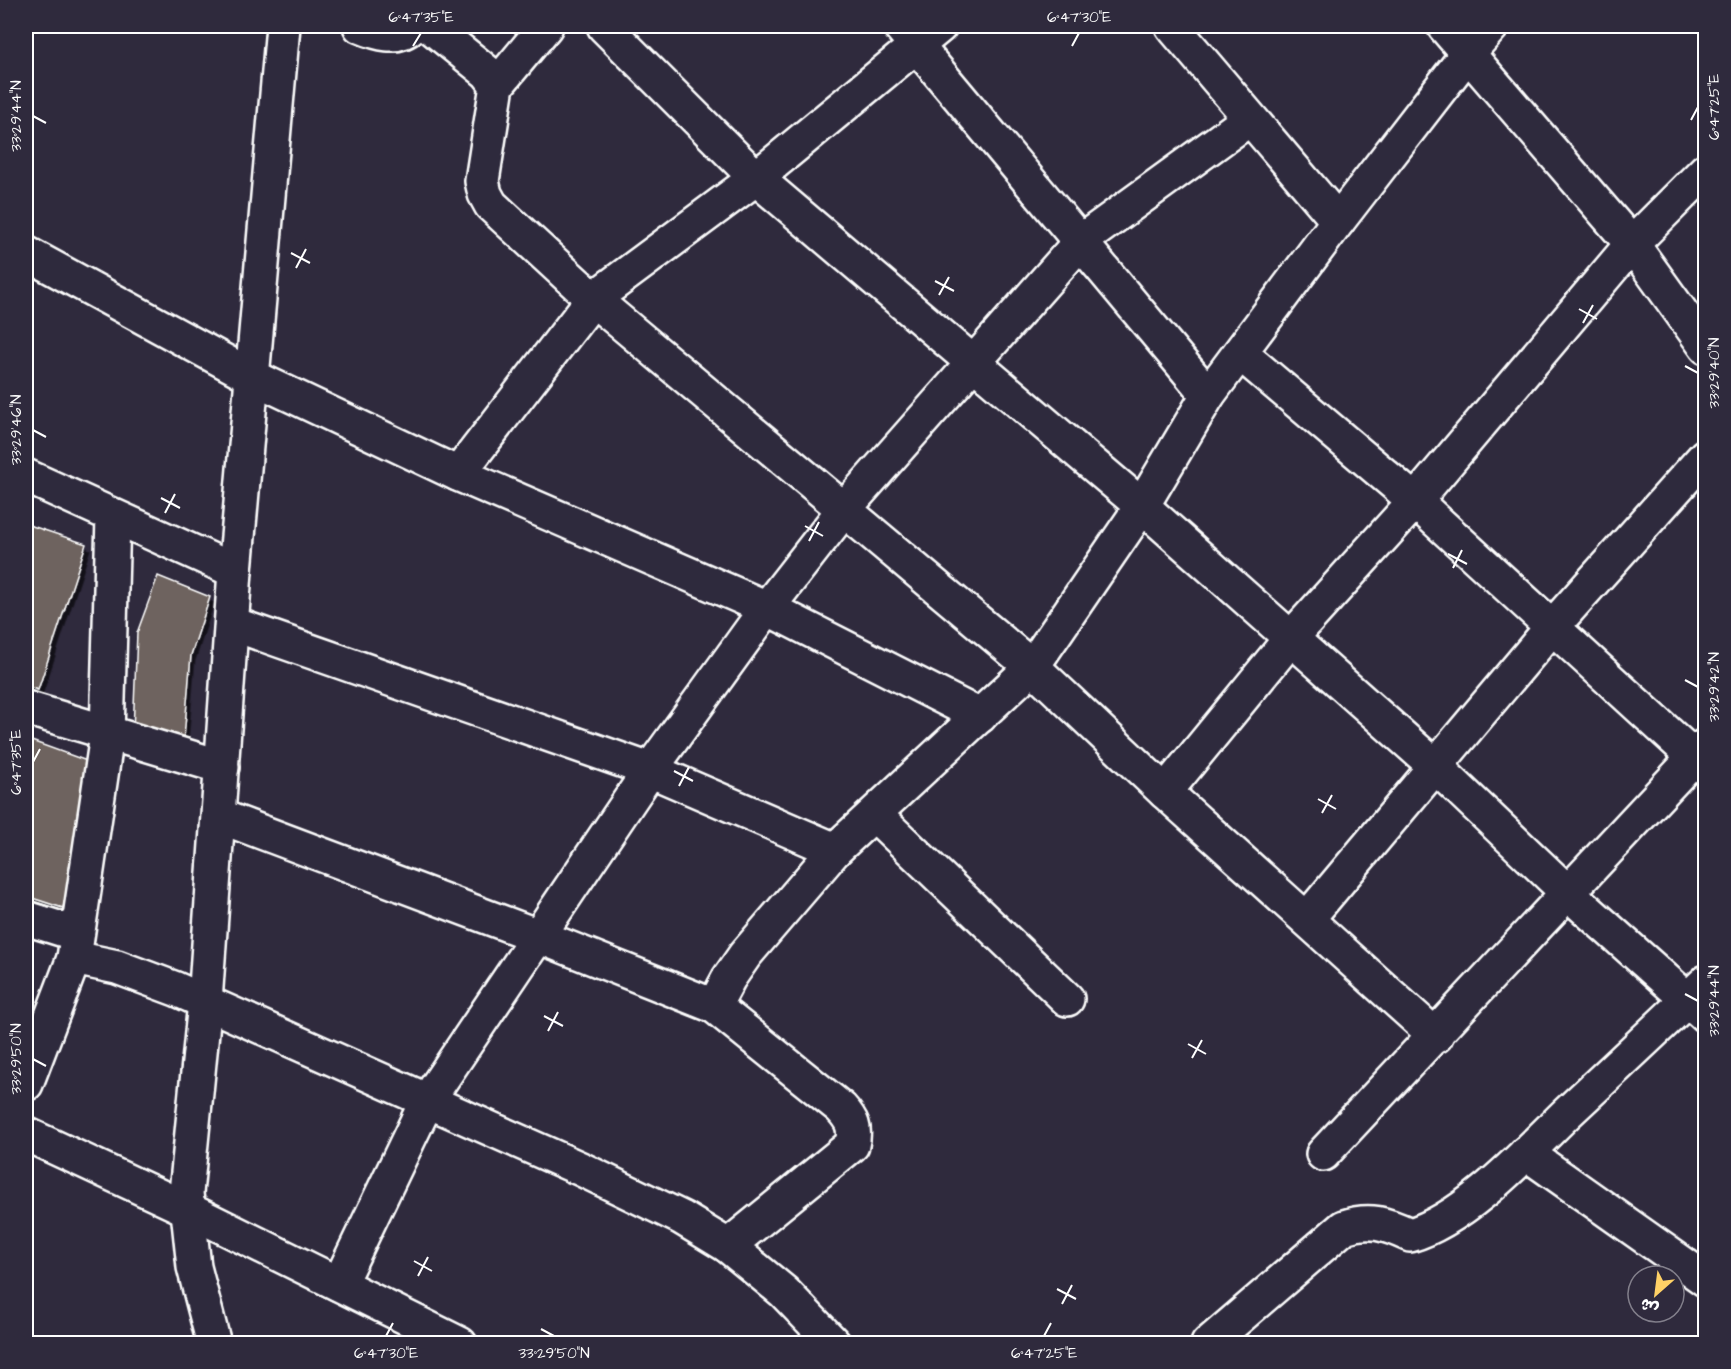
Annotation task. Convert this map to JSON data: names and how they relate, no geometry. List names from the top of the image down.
{
  "north": "bottom left",
  "coordinates": [
    "6°47'35\"E",
    "6°47'30\"E",
    "6°47'25\"E",
    "33°29'44\"N",
    "33°29'40\"N",
    "33°29'46\"N",
    "33°29'42\"N",
    "33°29'50\"N"
  ]
}
